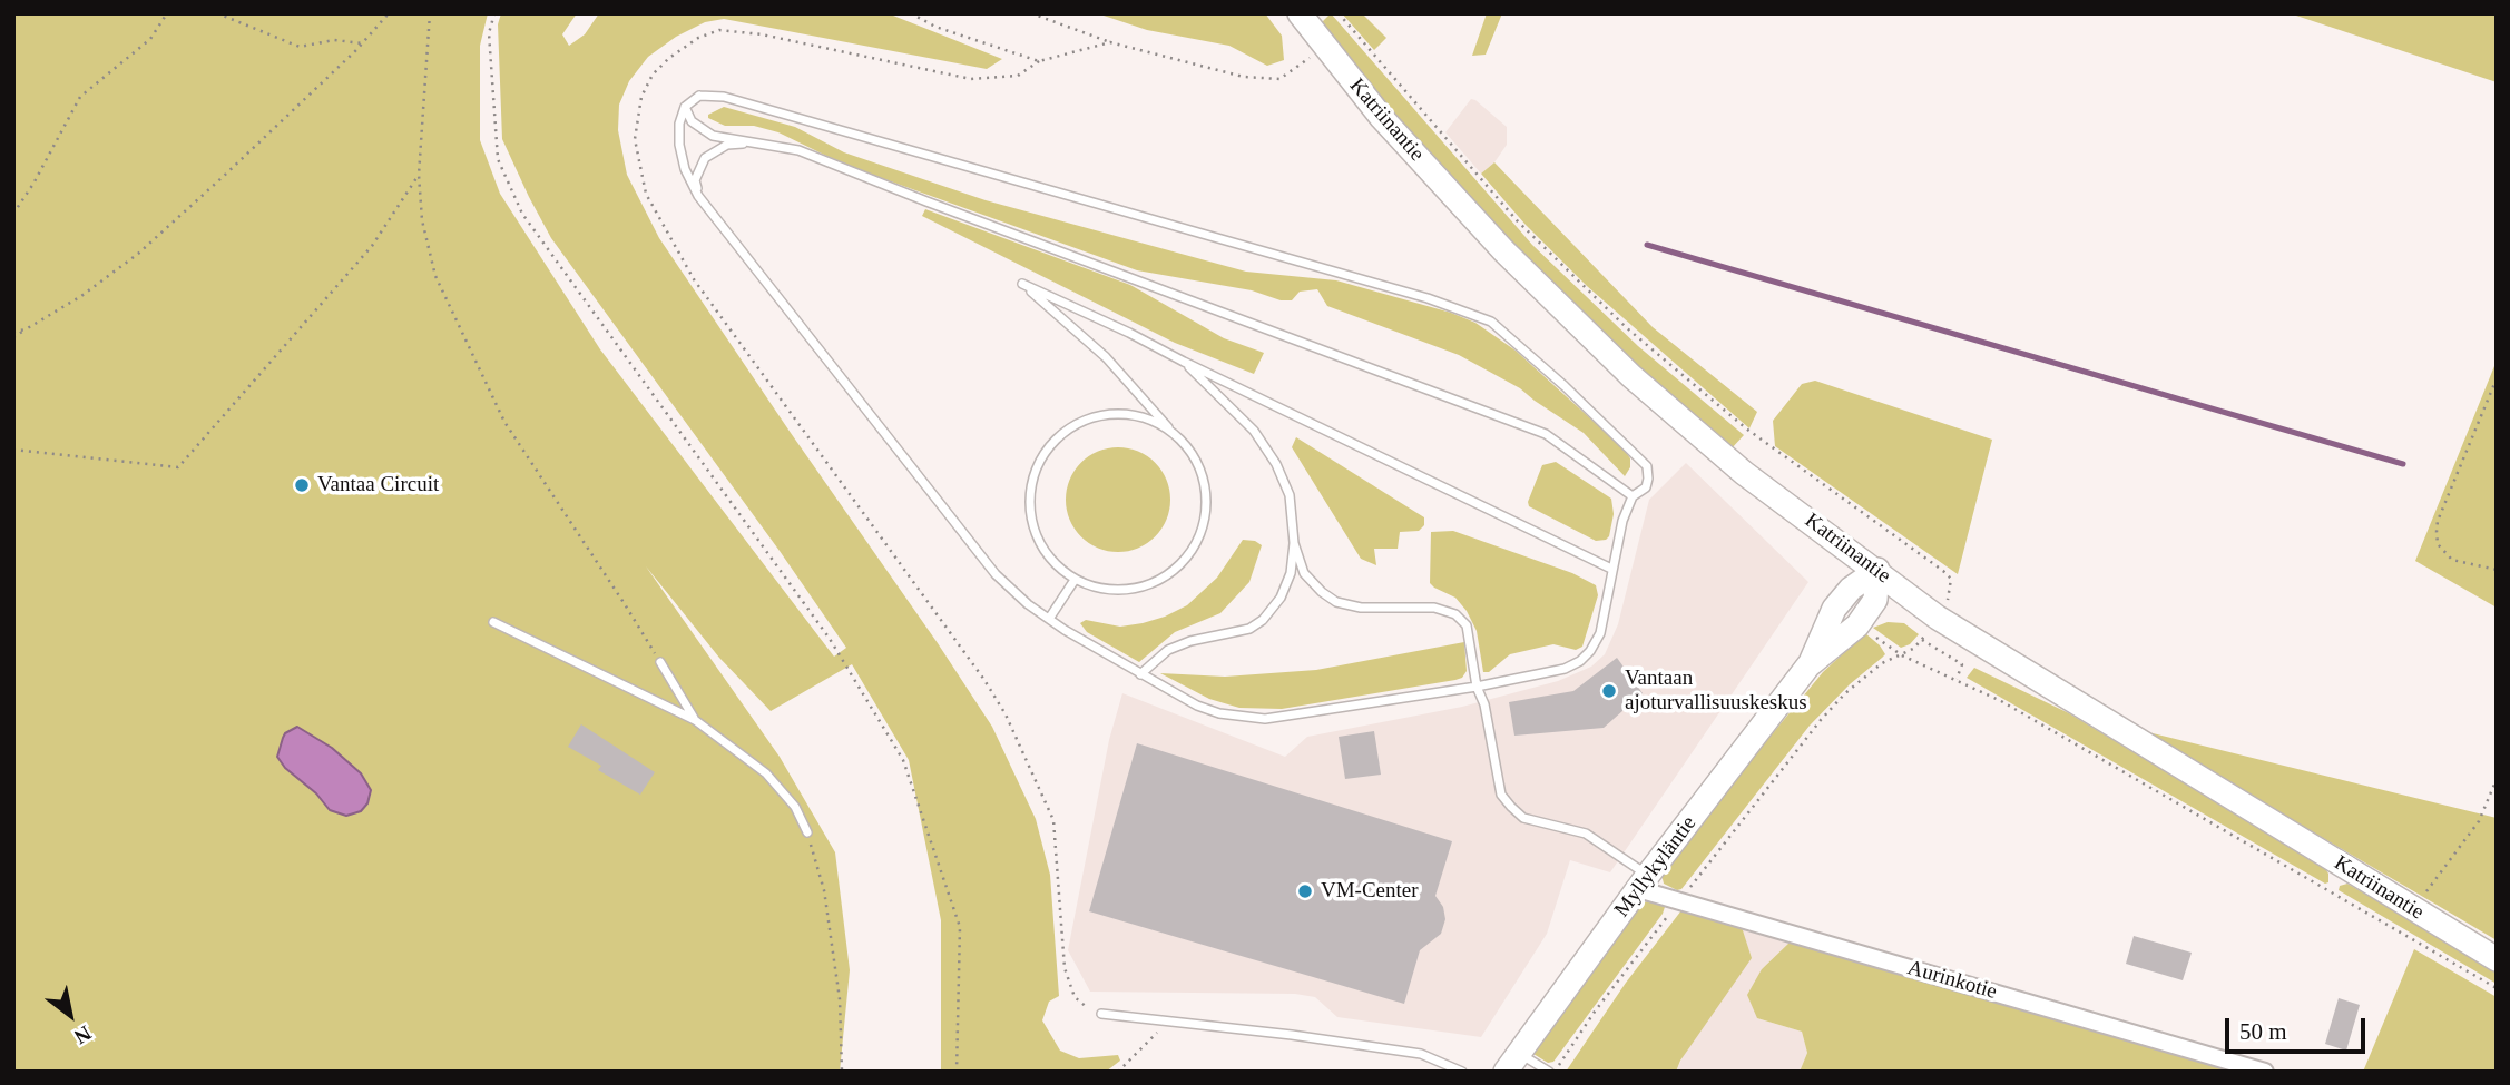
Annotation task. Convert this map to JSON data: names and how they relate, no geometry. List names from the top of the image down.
{
  "streets": {
    "main road": ["Katriinantie", "Myllykyläntie"],
    "street": ["Aurinkotie"]
  },
  "crossings": [
    ["Katriinantie", "Myllykyläntie"],
    ["Myllykyläntie", "Aurinkotie"]
  ],
  "places": ["Vantaa Circuit", "Vantaan ajoturvallisuuskeskus", "VM-Center"],
  "scale_bar": "50 m",
  "north": "bottom right"
}
